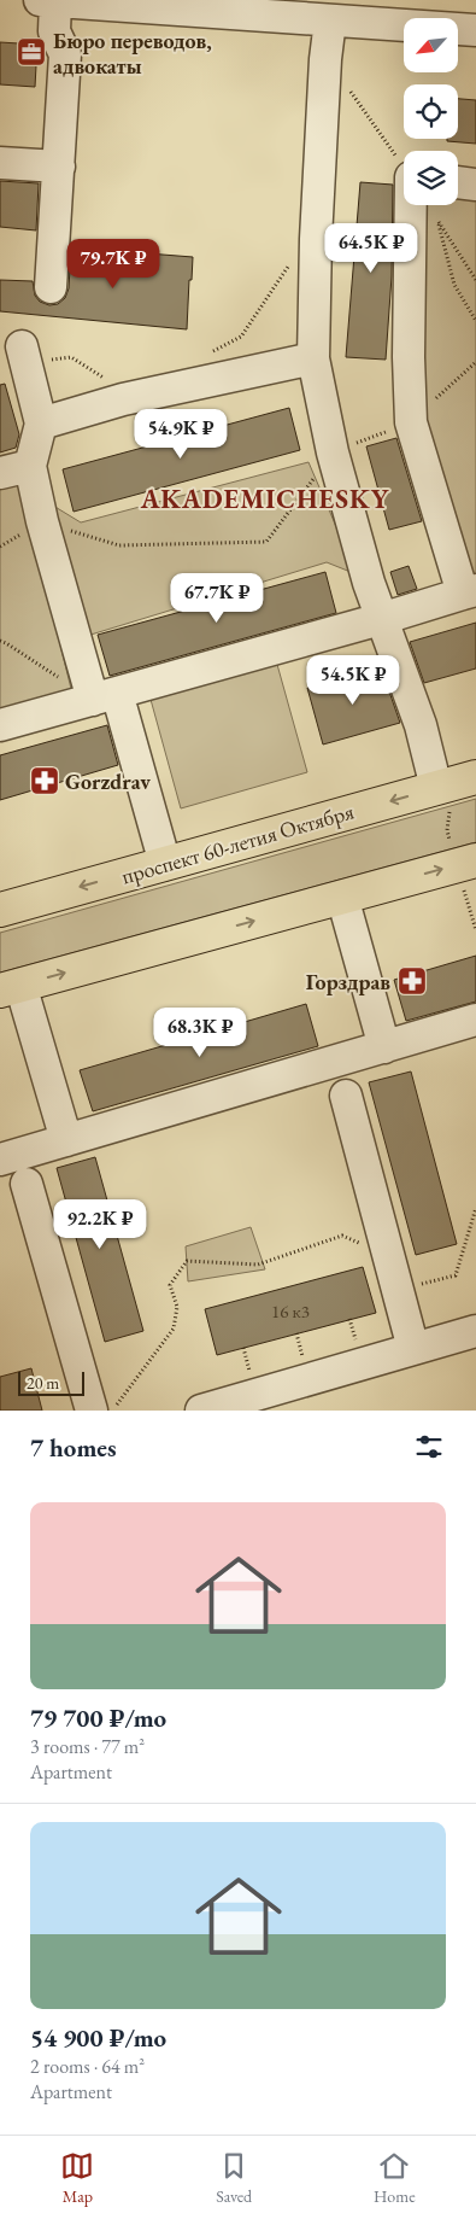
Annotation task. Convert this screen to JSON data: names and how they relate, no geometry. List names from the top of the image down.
{
  "streets": {
    "main road": ["проспект 60-летия Октября"]
  },
  "districts": ["AKADEMICHESKY"],
  "places": {
    "office": ["Бюро переводов, адвокаты"],
    "pharmacy": ["Gorzdrav", "Горздрав"]
  },
  "house_numbers": ["16 к3"],
  "scale_bar": "20 m",
  "north": "bottom left",
  "page": {
    "price": [
      "64.5K ₽",
      "79.7K ₽",
      "54.9K ₽",
      "67.7K ₽",
      "54.5K ₽",
      "68.3K ₽",
      "92.2K ₽"
    ],
    "scale": "20 m",
    "heading": "7 homes",
    "list": [
      {
        "name": "79 700 ₽/mo",
        "note": "3 rooms · 77 m² · Apartment"
      },
      {
        "name": "54 900 ₽/mo",
        "note": "2 rooms · 64 m² · Apartment"
      }
    ],
    "tabs": ["Map", "Saved", "Home"]
  }
}
